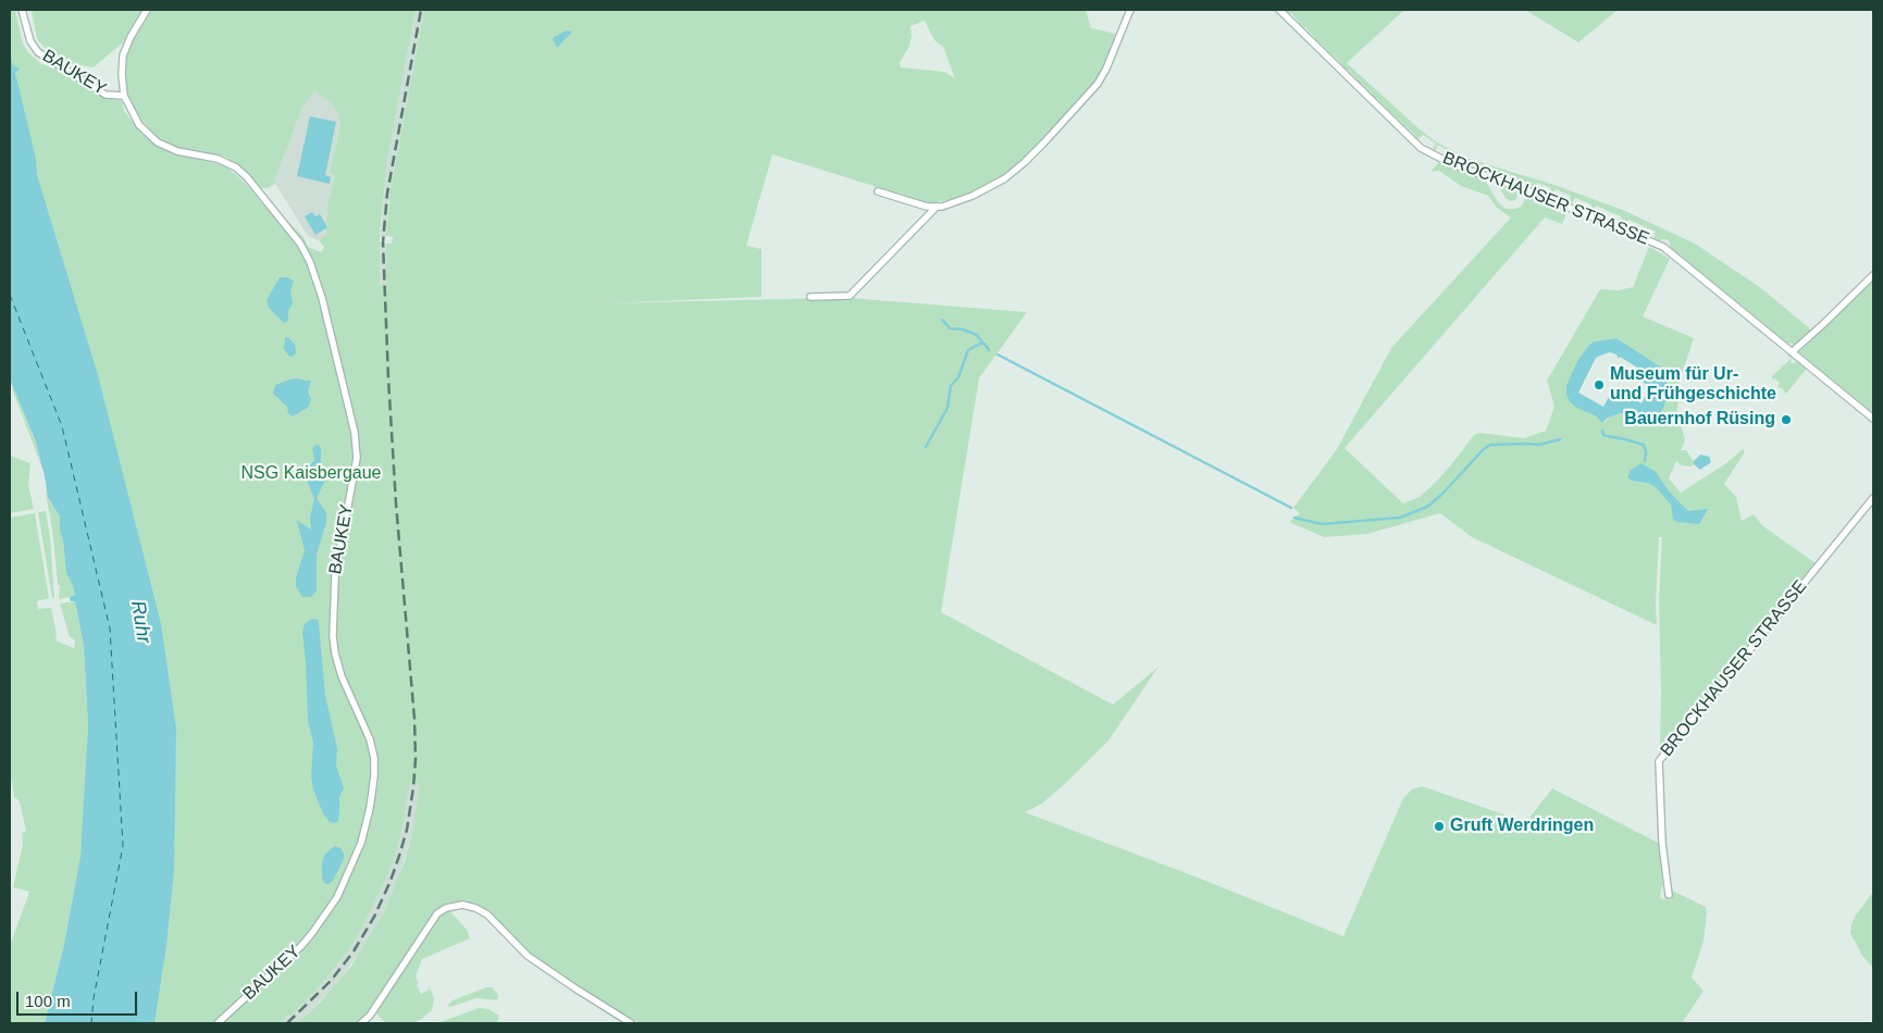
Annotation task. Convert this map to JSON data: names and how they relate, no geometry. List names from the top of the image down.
{
  "streets": {
    "street": ["BAUKEY", "BROCKHAUSER STRASSE"]
  },
  "water": ["Ruhr"],
  "parks": ["NSG Kaisbergaue"],
  "places": ["Museum für Ur- und Frühgeschichte", "Bauernhof Rüsing", "Gruft Werdringen"],
  "scale_bar": "100 m"
}
